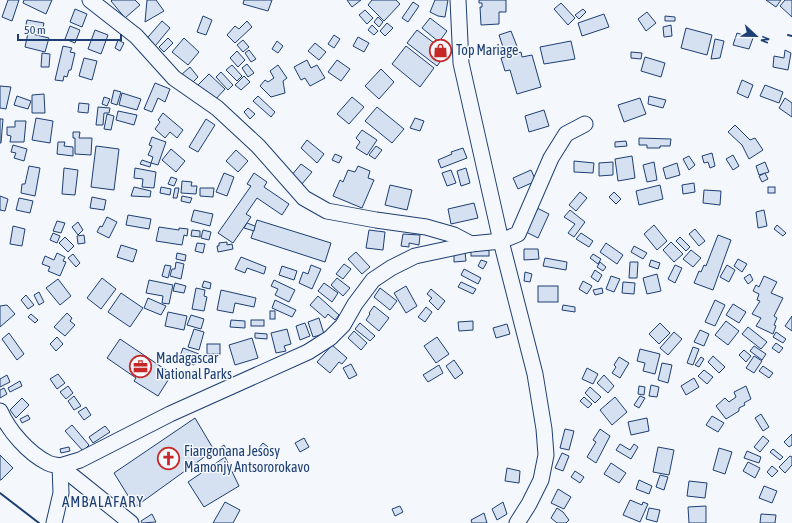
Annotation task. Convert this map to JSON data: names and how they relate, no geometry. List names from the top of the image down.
{
  "districts": ["AMBALAFARY"],
  "places": {
    "shop": ["Top Mariage"],
    "office": ["Madagascar National Parks"],
    "church": ["Fiangonana Jesosy Mamonjy Antsororokavo"]
  },
  "scale_bar": "50 m",
  "north": "right"
}
